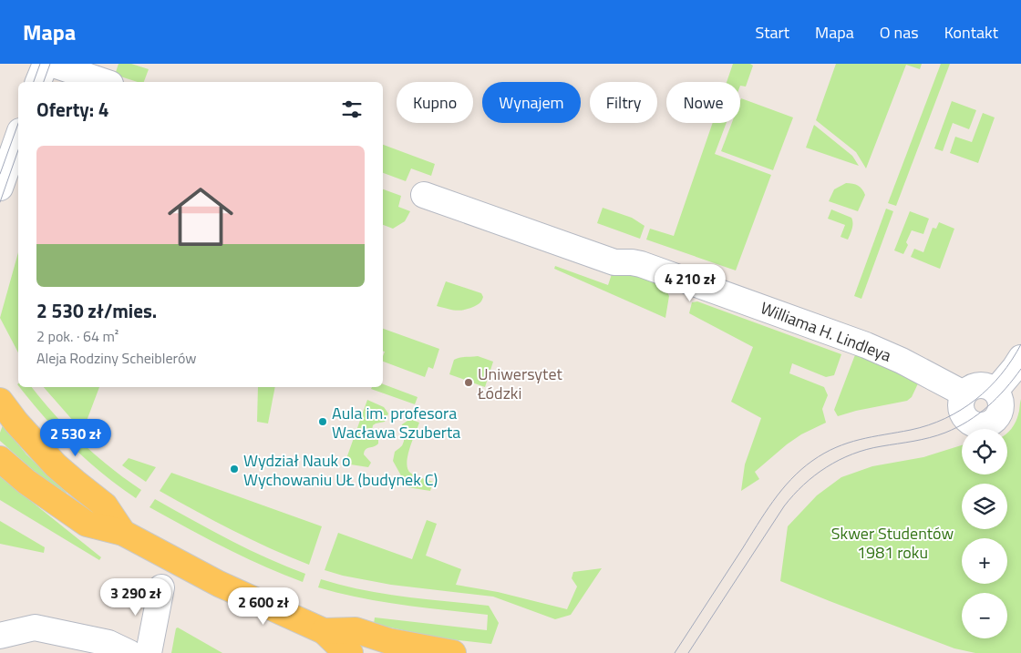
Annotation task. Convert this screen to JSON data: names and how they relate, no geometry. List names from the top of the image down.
{
  "streets": {
    "street": ["Williama H. Lindleya"]
  },
  "parks": ["Skwer Studentów 1981 roku"],
  "places": ["Uniwersytet Łódzki", "Aula im. profesora Wacława Szuberta", "Wydział Nauk o Wychowaniu UŁ (budynek C)"],
  "page": {
    "header": "Mapa",
    "nav": [
      "Start",
      "Mapa",
      "O nas",
      "Kontakt"
    ],
    "chip": [
      "Kupno",
      "Wynajem",
      "Filtry",
      "Nowe"
    ],
    "heading": "Oferty: 4",
    "list": [
      {
        "name": "2 530 zł/mies.",
        "note": "2 pok. · 64 m² · Aleja Rodziny Scheiblerów"
      }
    ],
    "price": [
      "4 210 zł",
      "2 530 zł",
      "3 290 zł",
      "2 600 zł"
    ],
    "map_buttons": ["+", "−"]
  }
}
